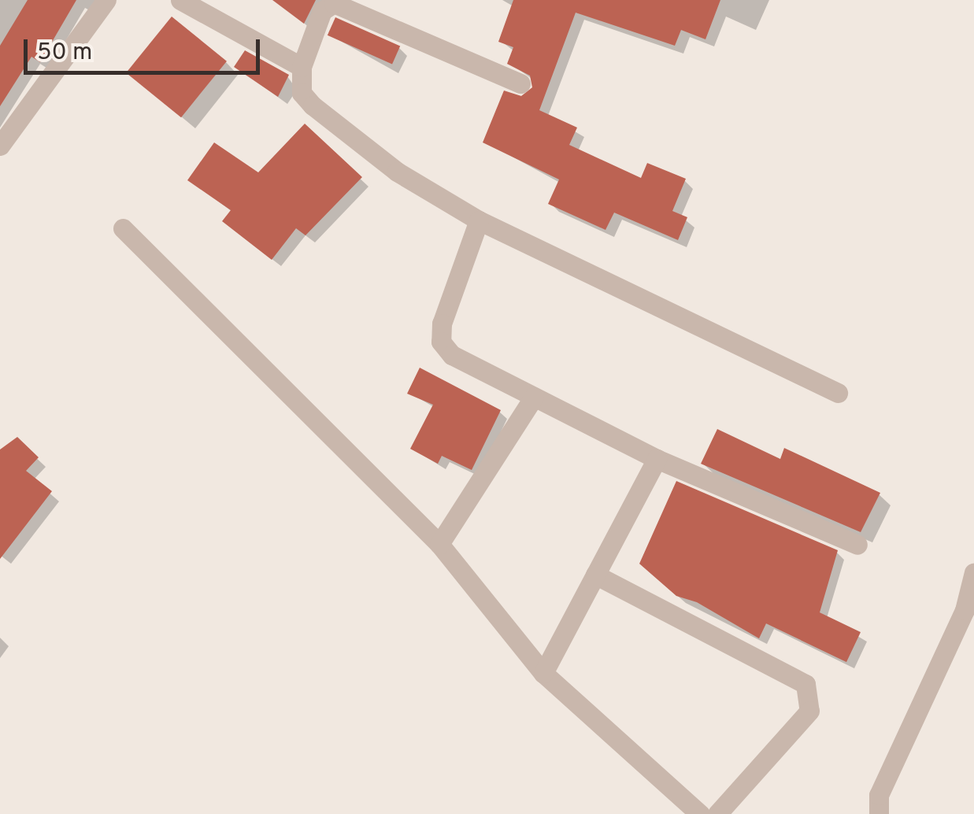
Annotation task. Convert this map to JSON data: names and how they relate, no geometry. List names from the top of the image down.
{
  "scale_bar": "50 m"
}
